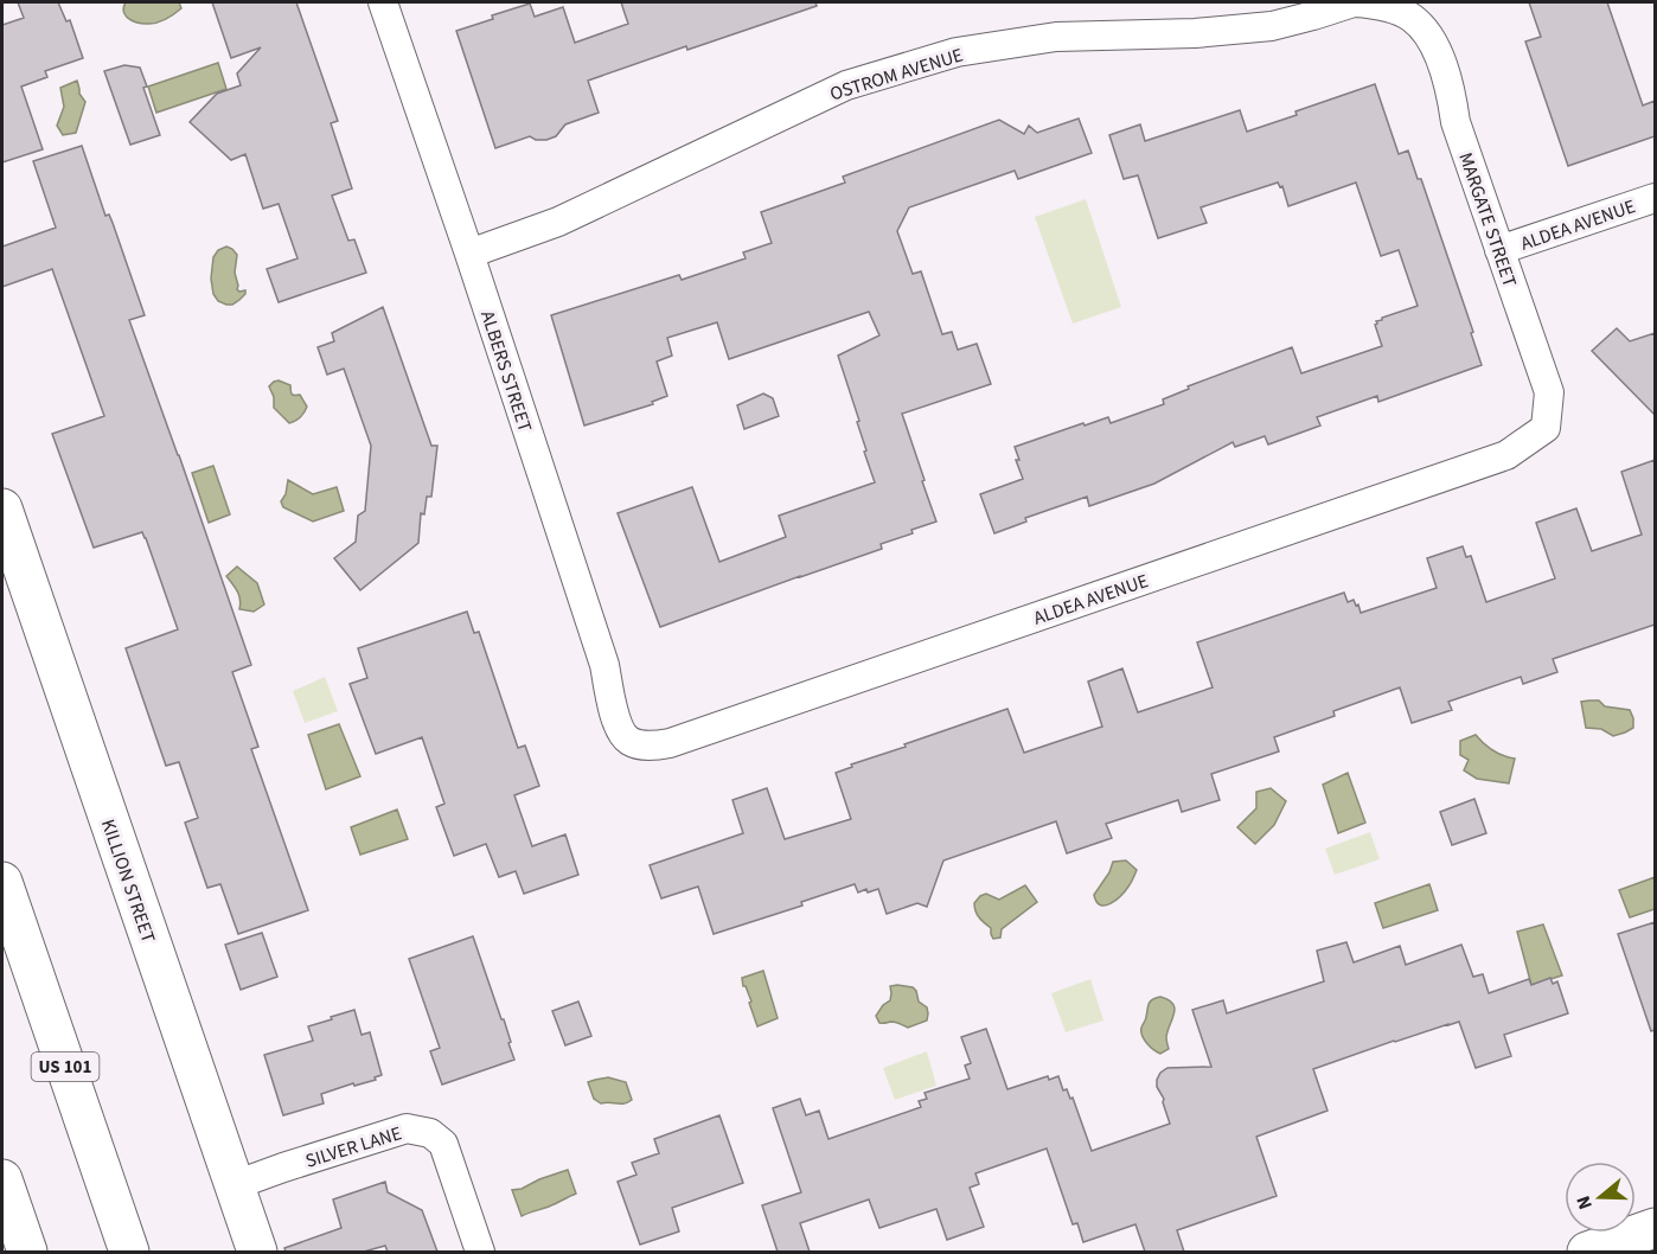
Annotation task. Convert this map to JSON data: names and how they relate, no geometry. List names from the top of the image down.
{
  "streets": {
    "main road": ["KILLION STREET", "US 101"],
    "street": [
      "OSTROM AVENUE",
      "MARGATE STREET",
      "ALDEA AVENUE",
      "ALBERS STREET",
      "SILVER LANE"
    ]
  },
  "crossings": [
    ["OSTROM AVENUE", "MARGATE STREET"],
    ["OSTROM AVENUE", "ALBERS STREET"],
    ["MARGATE STREET", "ALDEA AVENUE"],
    ["ALDEA AVENUE", "ALBERS STREET"],
    ["KILLION STREET", "SILVER LANE"]
  ],
  "north": "left"
}
